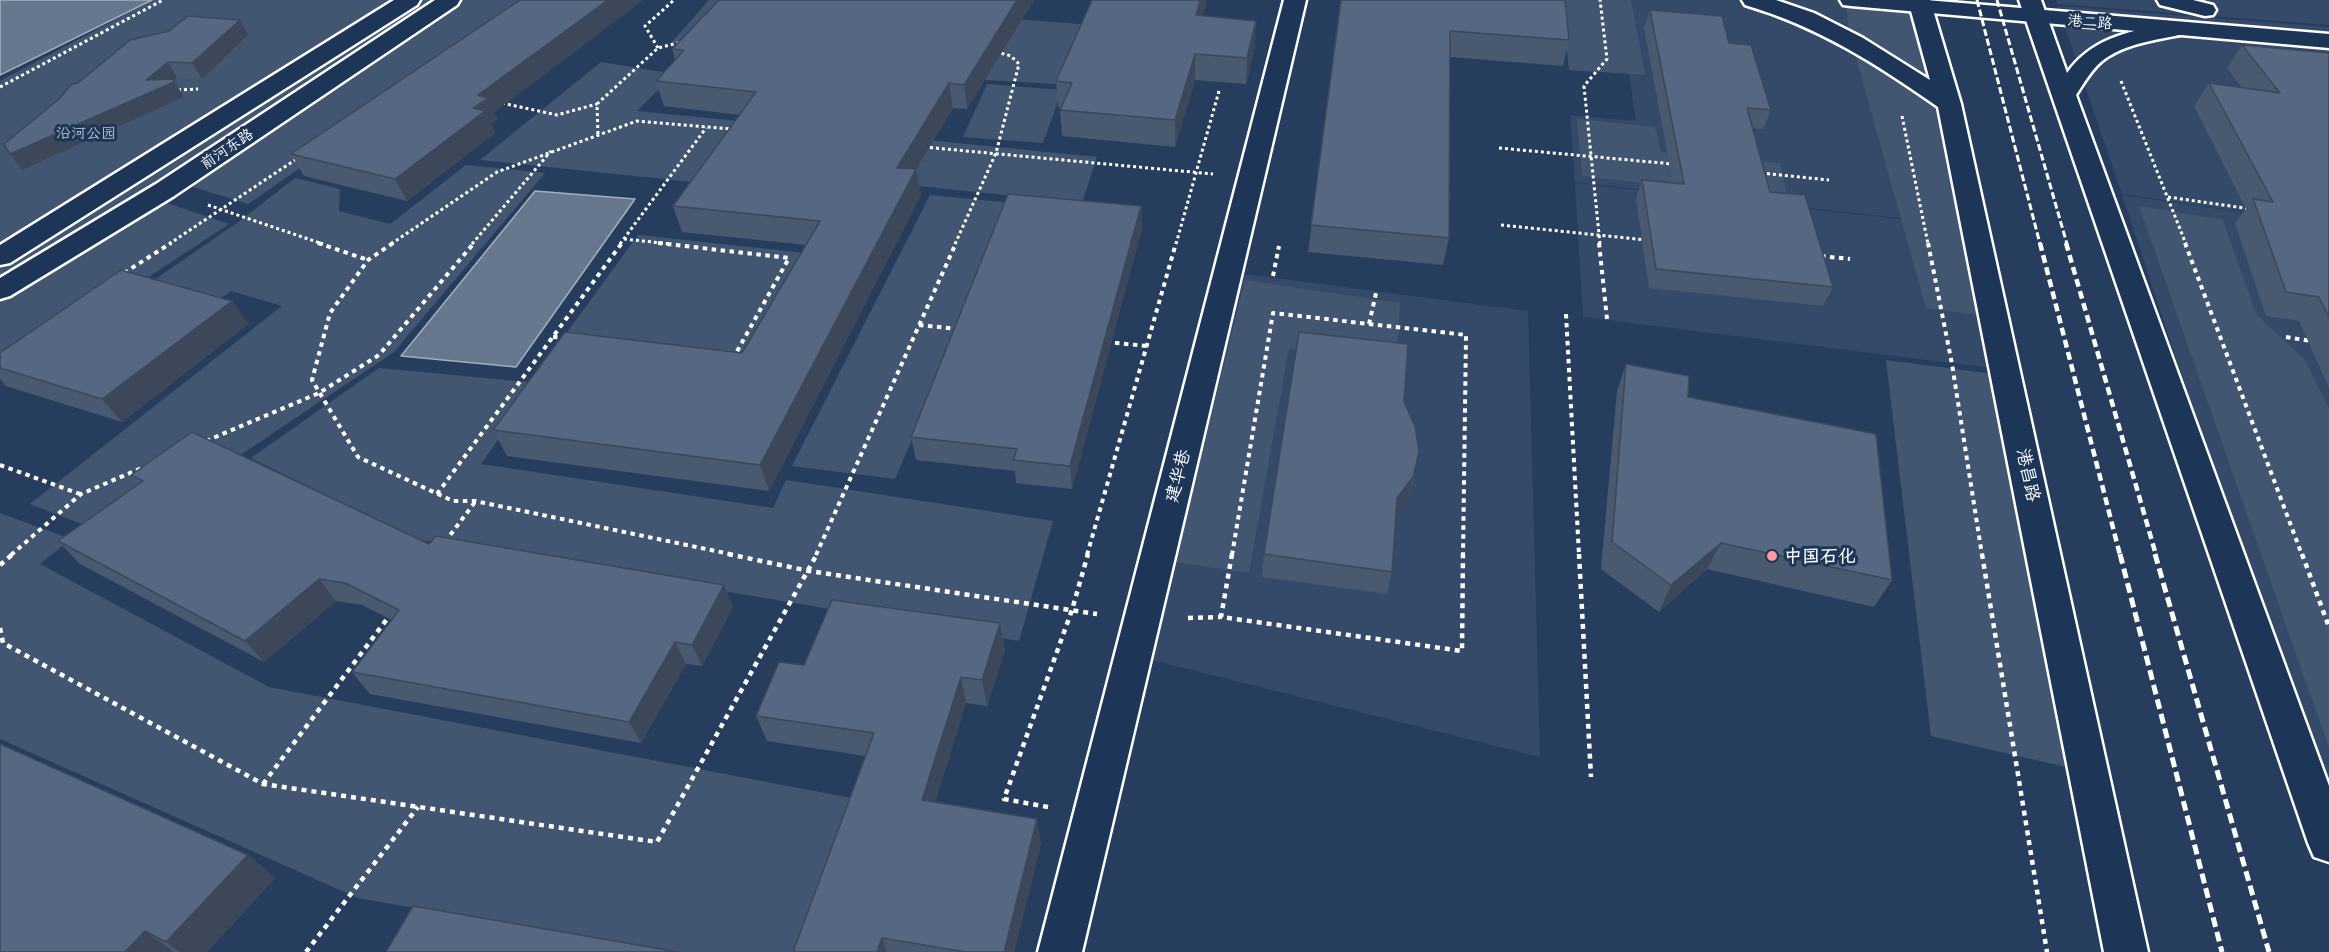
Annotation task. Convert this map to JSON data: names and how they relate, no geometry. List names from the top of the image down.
{
  "streets": {
    "main road": [
      "港二路",
      "前河东路",
      "港昌路",
      "建华巷"
    ]
  },
  "crossings": [
    ["港二路", "港昌路"]
  ],
  "parks": ["沿河公园"],
  "places": ["中国石化"]
}
